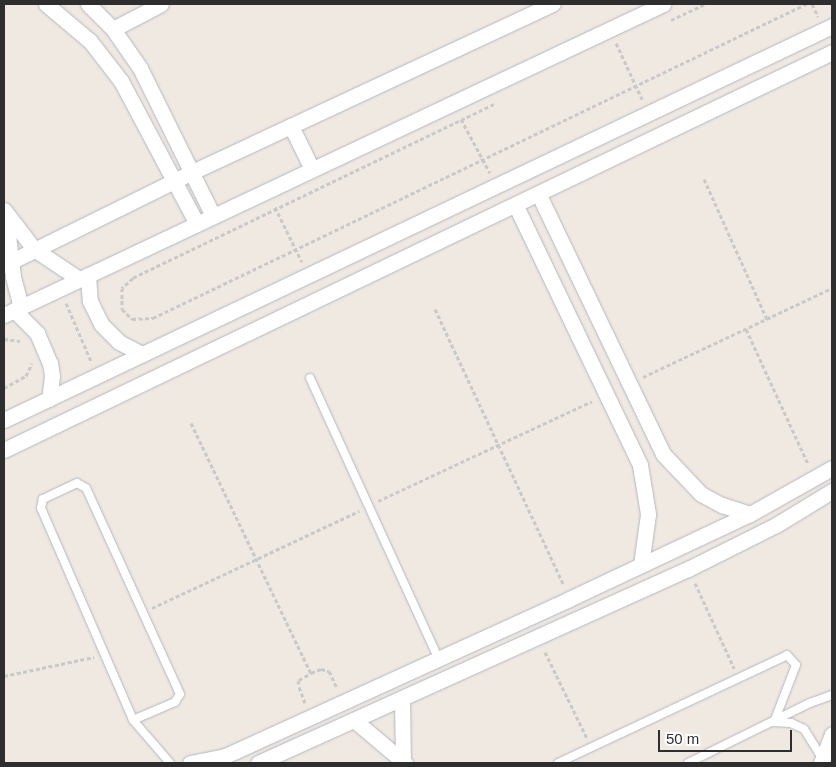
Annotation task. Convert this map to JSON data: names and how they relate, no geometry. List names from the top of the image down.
{
  "scale_bar": "50 m"
}
